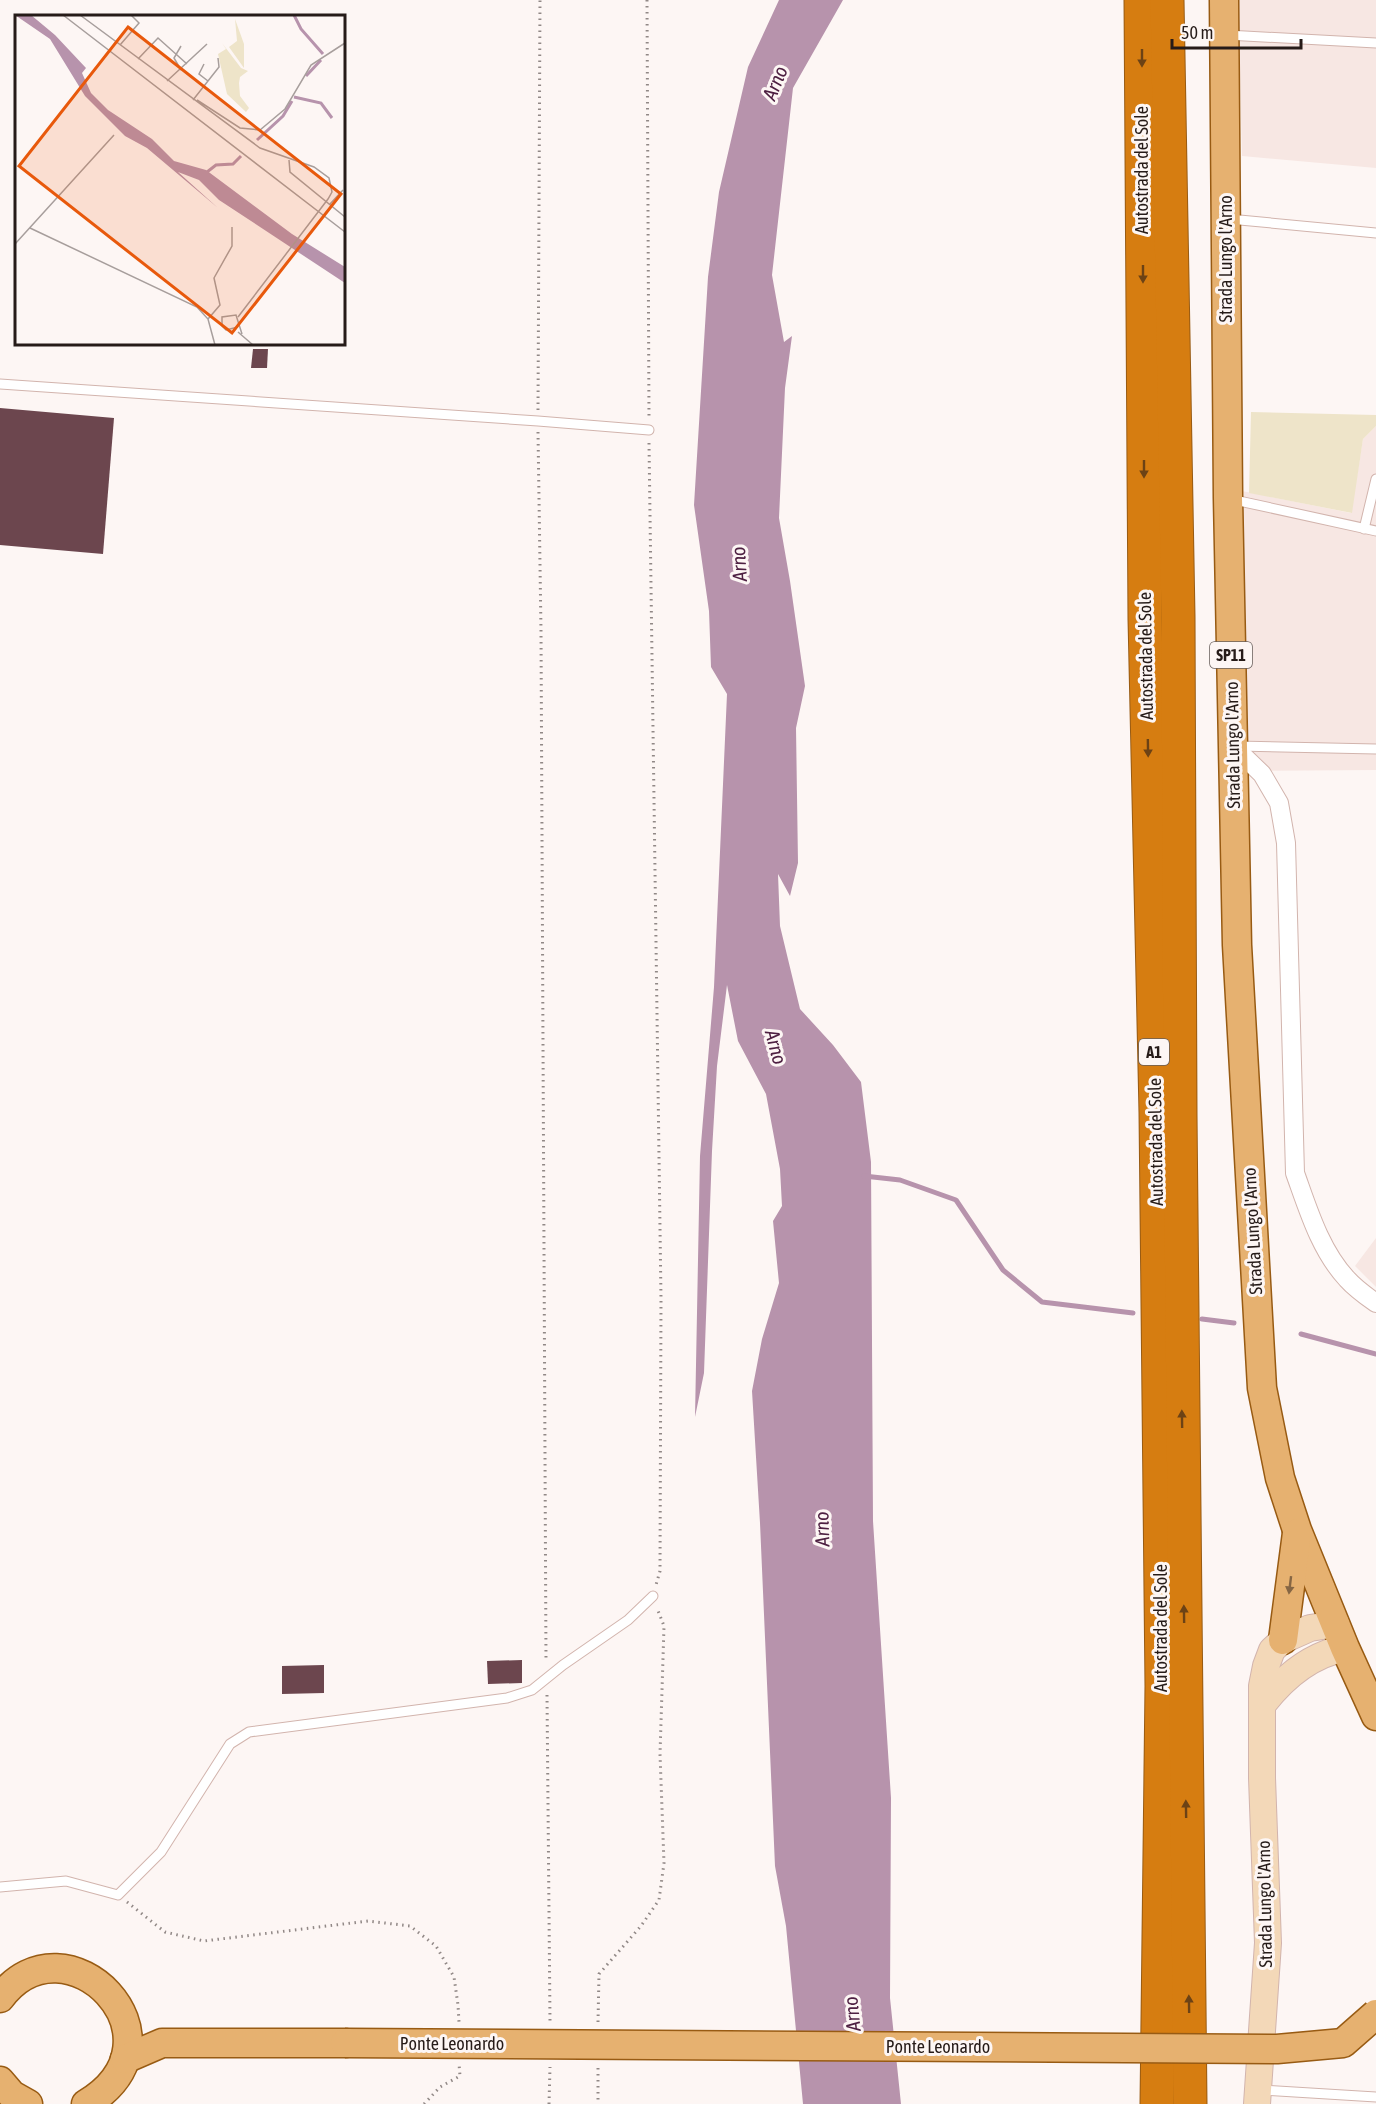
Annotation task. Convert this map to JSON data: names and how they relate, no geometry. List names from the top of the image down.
{
  "streets": {
    "highway": ["Autostrada del Sole", "A1"],
    "main road": ["Strada Lungo l'Arno", "SP11", "Ponte Leonardo"]
  },
  "water": ["Arno"],
  "scale_bar": "50 m"
}
